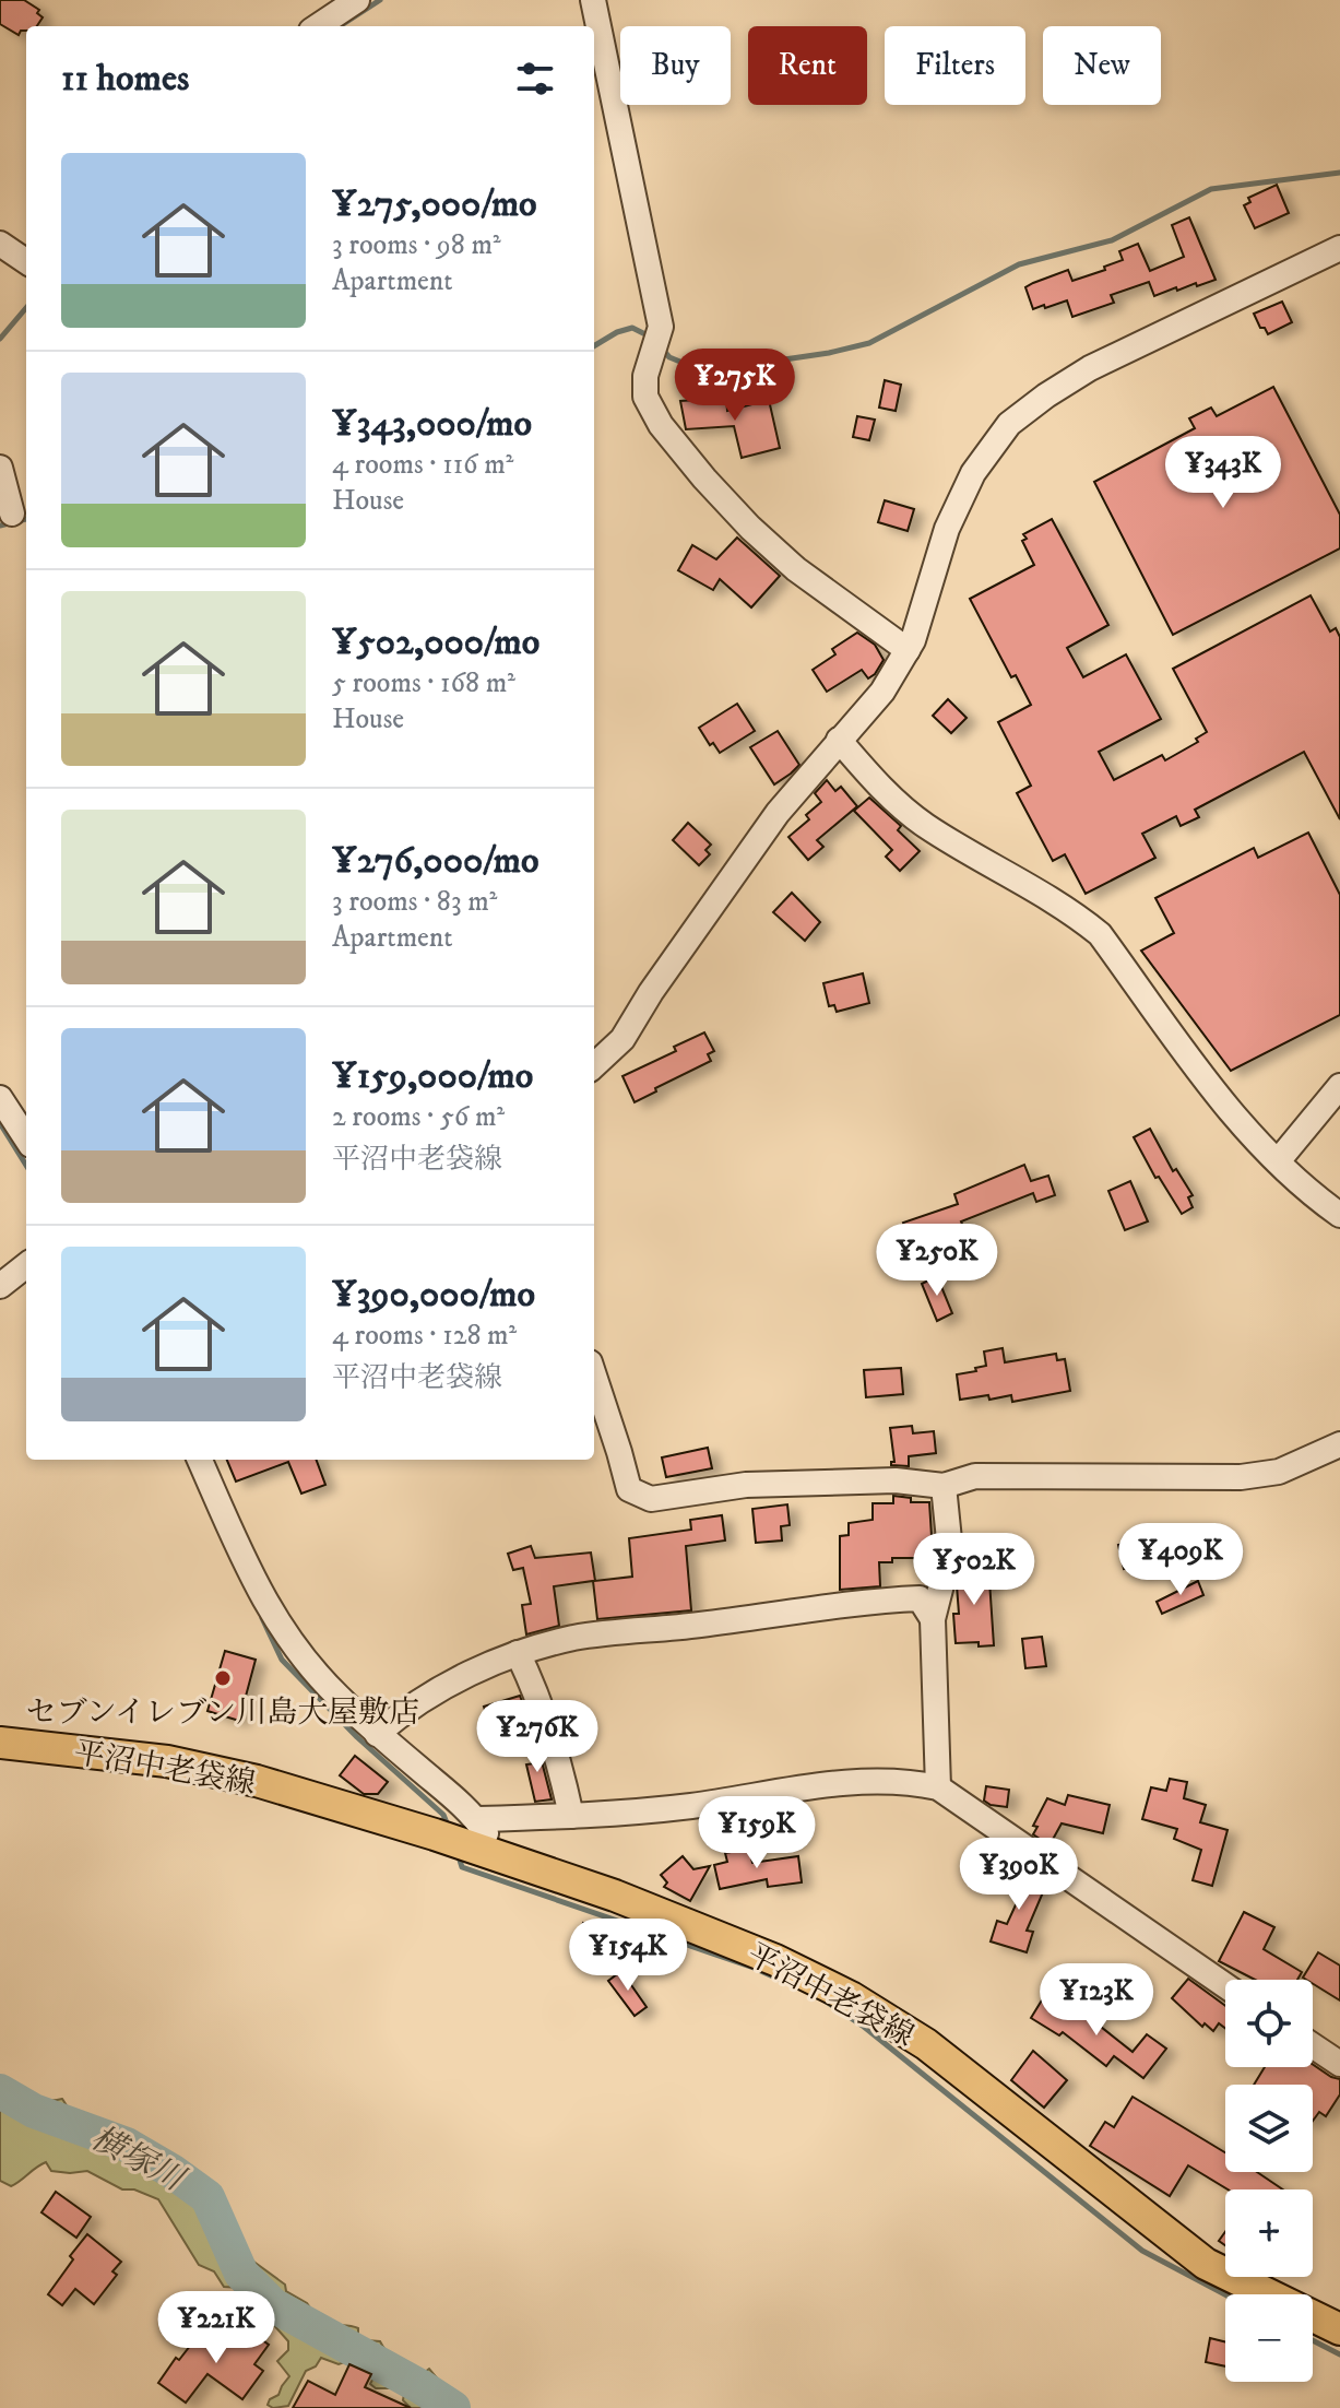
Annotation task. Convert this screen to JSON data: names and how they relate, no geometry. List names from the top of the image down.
{
  "streets": {
    "main road": ["平沼中老袋線"]
  },
  "water": ["横塚川"],
  "places": ["セブンイレブン川島大屋敷店"],
  "page": {
    "chip": [
      "Buy",
      "Rent",
      "Filters",
      "New"
    ],
    "heading": "11 homes",
    "list": [
      {
        "name": "¥275,000/mo",
        "note": "3 rooms · 98 m² · Apartment"
      },
      {
        "name": "¥343,000/mo",
        "note": "4 rooms · 116 m² · House"
      },
      {
        "name": "¥502,000/mo",
        "note": "5 rooms · 168 m² · House"
      },
      {
        "name": "¥276,000/mo",
        "note": "3 rooms · 83 m² · Apartment"
      },
      {
        "name": "¥159,000/mo",
        "note": "2 rooms · 56 m² · 平沼中老袋線"
      },
      {
        "name": "¥390,000/mo",
        "note": "4 rooms · 128 m² · 平沼中老袋線"
      }
    ],
    "price": [
      "¥275K",
      "¥343K",
      "¥250K",
      "¥409K",
      "¥502K",
      "¥276K",
      "¥159K",
      "¥390K",
      "¥154K",
      "¥123K",
      "¥221K"
    ],
    "map_buttons": ["+", "−"]
  }
}
